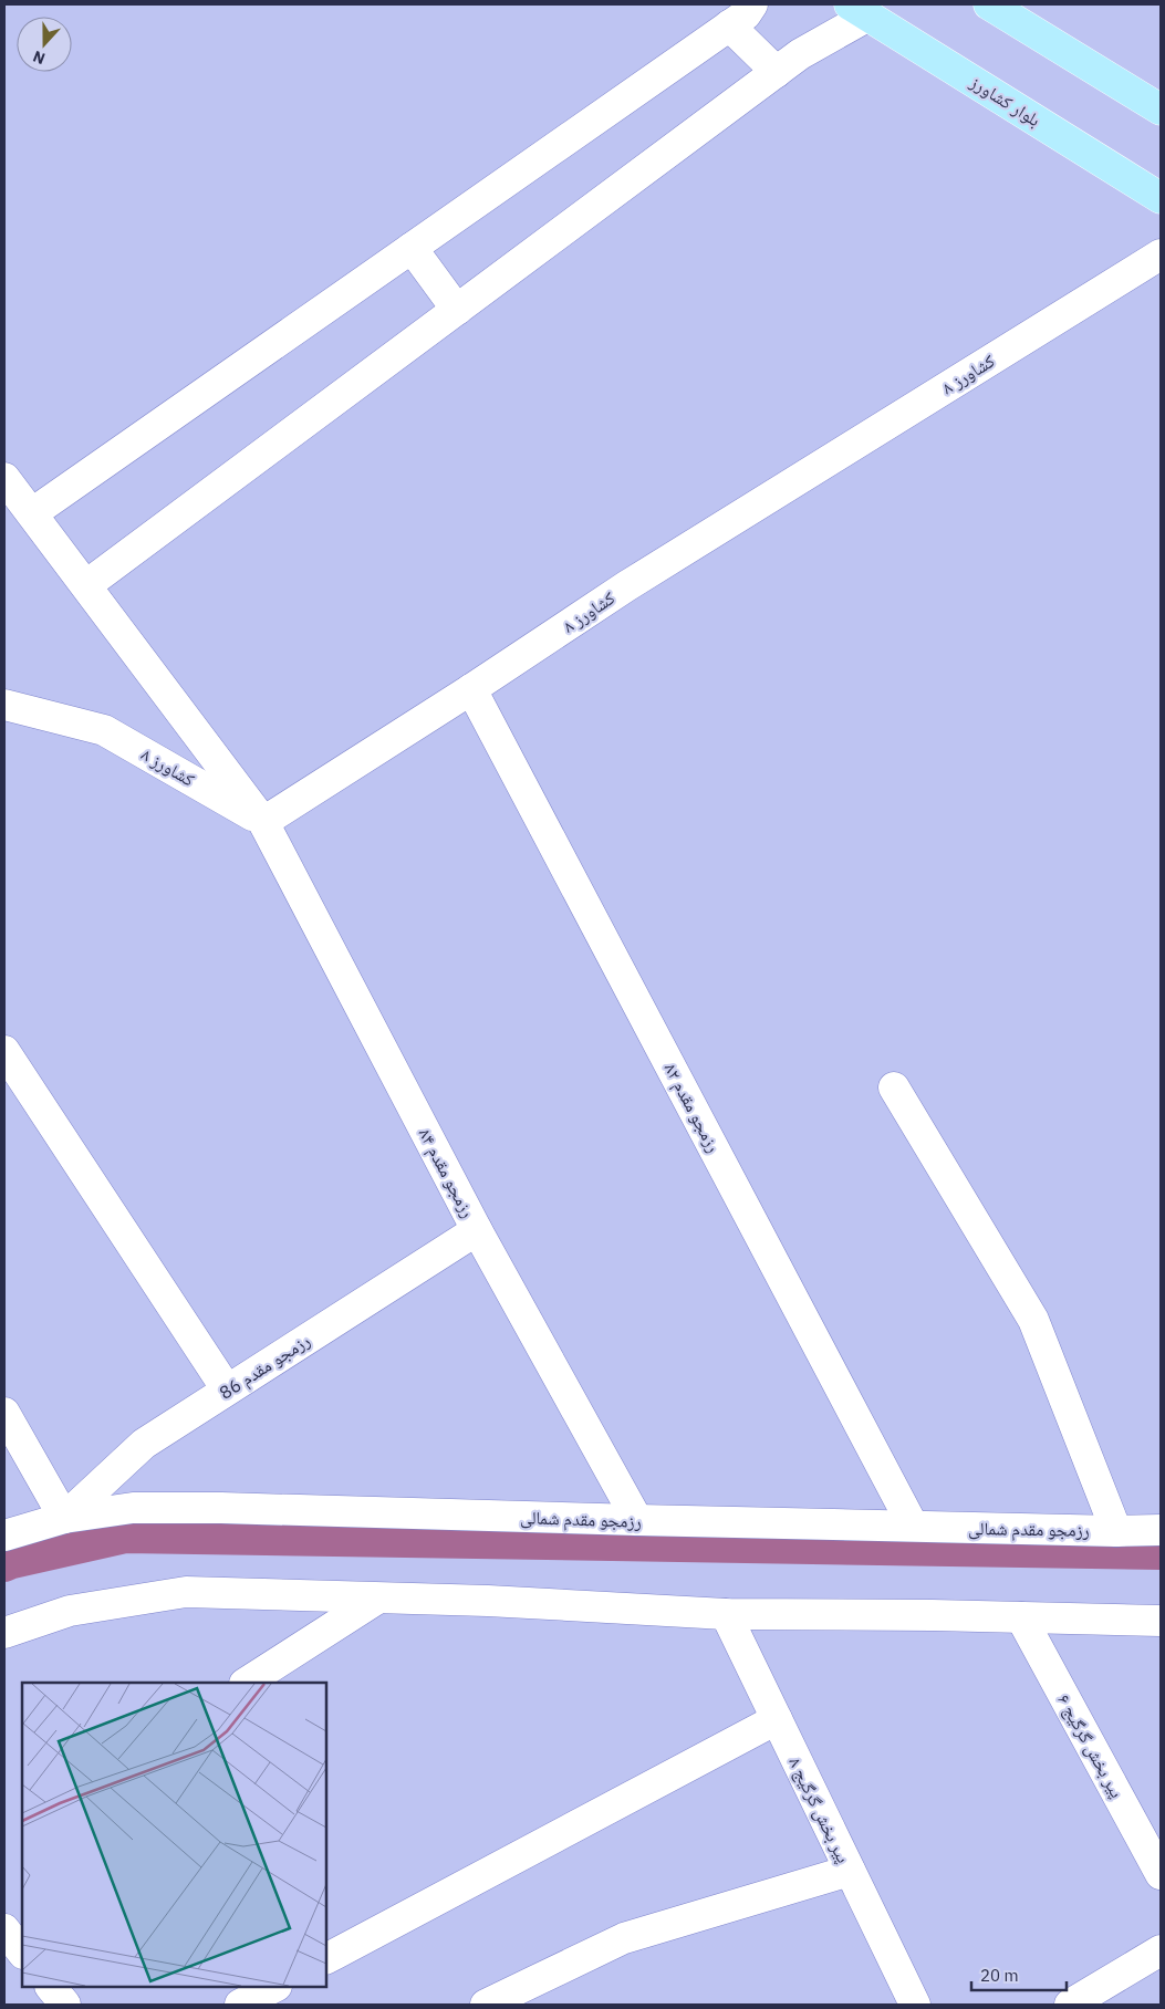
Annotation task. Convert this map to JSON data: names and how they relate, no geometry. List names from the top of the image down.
{
  "streets": {
    "main road": ["بلوار کشاورز"],
    "street": [
      "کشاورز ۸",
      "رزمجو مقدم ۸۲",
      "رزمجو مقدم ۸۴",
      "رزمجو مقدم 86",
      "رزمجو مقدم شمالی",
      "پیر بخش گرگیج ۶",
      "پیر بخش گرگیج ۸"
    ]
  },
  "crossings": [
    ["کشاورز ۸", "رزمجو مقدم ۸۲"],
    ["کشاورز ۸", "رزمجو مقدم ۸۴"],
    ["رزمجو مقدم ۸۲", "رزمجو مقدم شمالی"],
    ["رزمجو مقدم ۸۴", "رزمجو مقدم 86"],
    ["رزمجو مقدم ۸۴", "رزمجو مقدم شمالی"],
    ["رزمجو مقدم 86", "رزمجو مقدم شمالی"]
  ],
  "scale_bar": "20 m",
  "north": "bottom"
}
